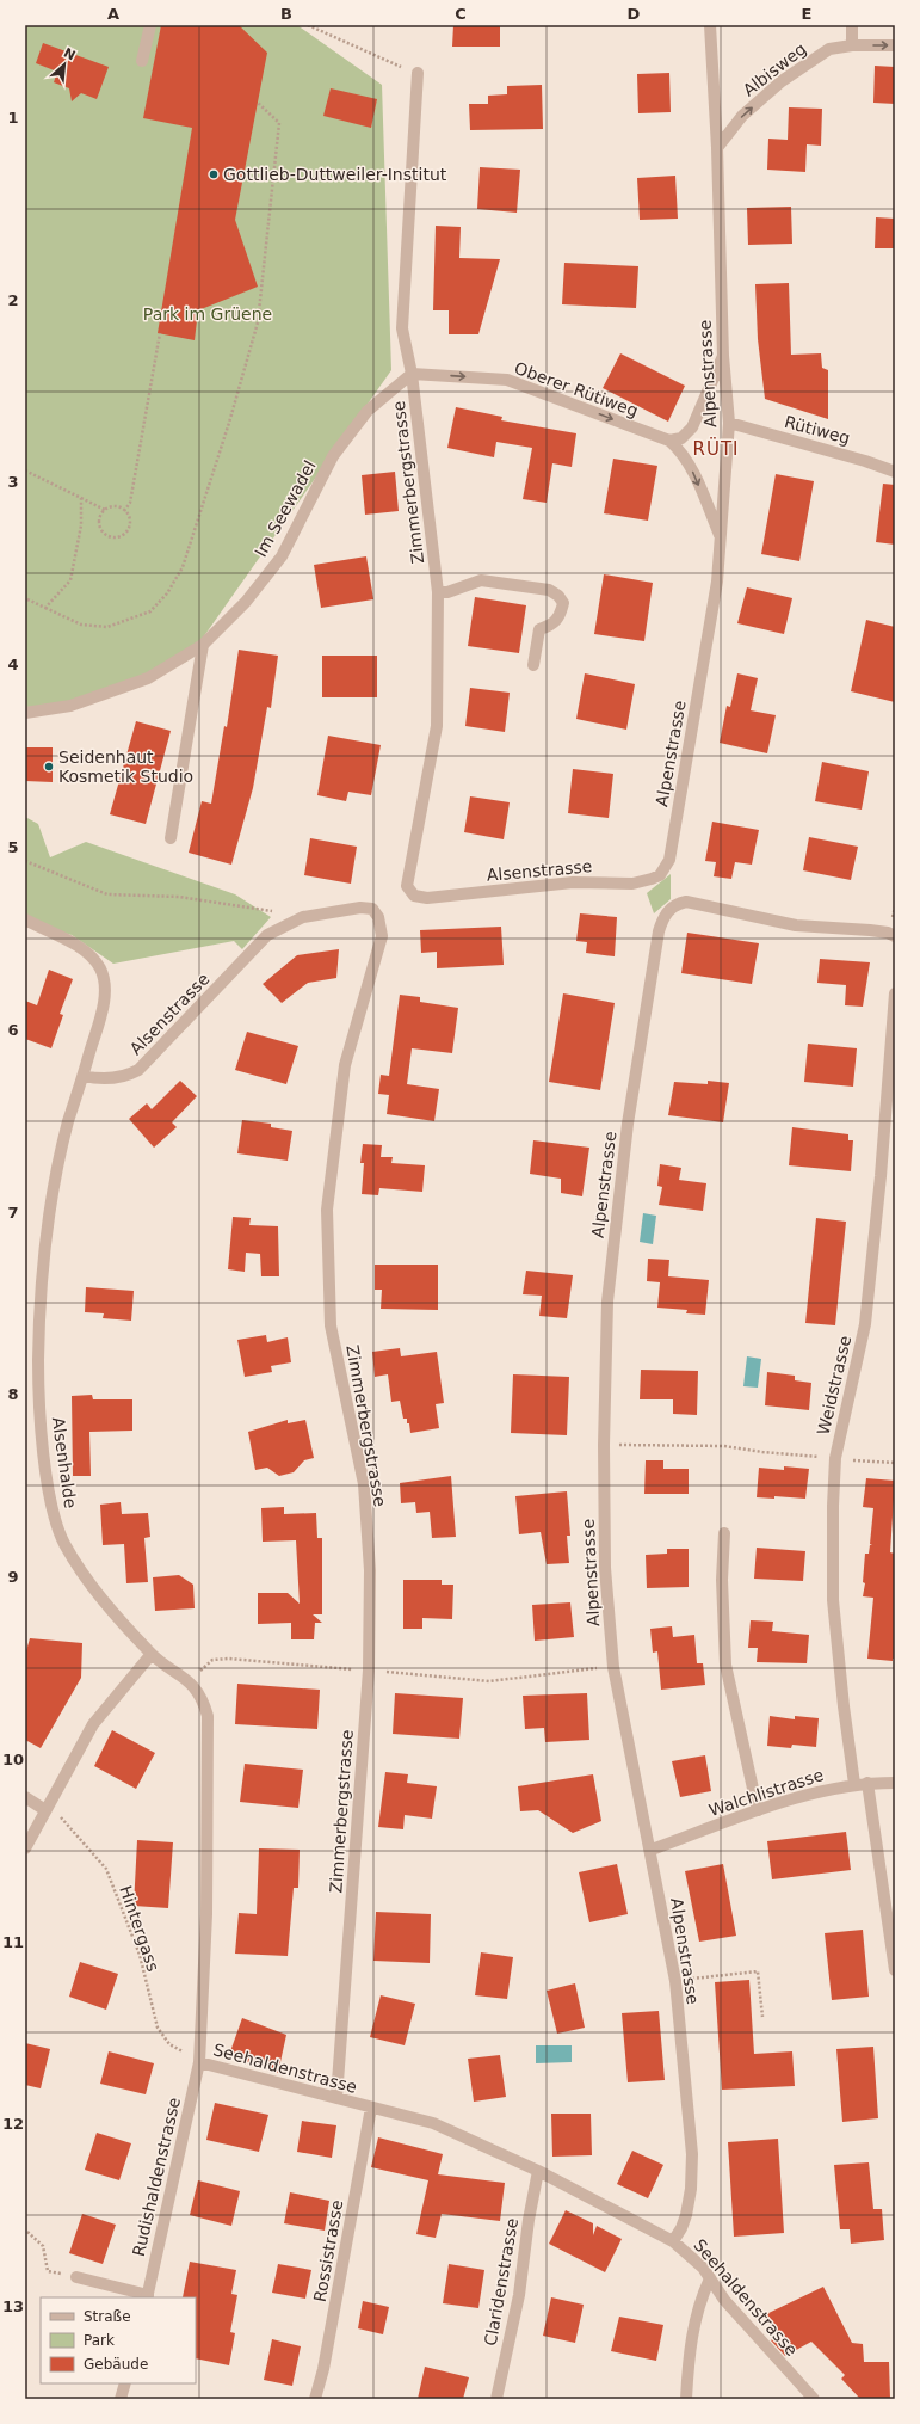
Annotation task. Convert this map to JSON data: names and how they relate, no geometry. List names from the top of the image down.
{
  "streets": {
    "street": [
      "Albisweg",
      "Alpenstrasse",
      "Oberer Rütiweg",
      "Rütiweg",
      "Zimmerbergstrasse",
      "Im Seewadel",
      "Alsenstrasse",
      "Weidstrasse",
      "Alsenhalde",
      "Walchlistrasse",
      "Seehaldenstrasse",
      "Rudishaldenstrasse",
      "Rossistrasse",
      "Claridenstrasse"
    ],
    "path": ["Hintergass"]
  },
  "crossings": [
    ["Albisweg", "Alpenstrasse"],
    ["Alpenstrasse", "Oberer Rütiweg"],
    ["Alpenstrasse", "Rütiweg"],
    ["Alpenstrasse", "Alsenstrasse"],
    ["Alpenstrasse", "Walchlistrasse"],
    ["Alpenstrasse", "Seehaldenstrasse"],
    ["Oberer Rütiweg", "Zimmerbergstrasse"],
    ["Oberer Rütiweg", "Im Seewadel"],
    ["Zimmerbergstrasse", "Im Seewadel"],
    ["Zimmerbergstrasse", "Alsenstrasse"],
    ["Zimmerbergstrasse", "Seehaldenstrasse"],
    ["Alsenstrasse", "Alsenhalde"],
    ["Weidstrasse", "Walchlistrasse"],
    ["Alsenhalde", "Seehaldenstrasse"],
    ["Hintergass", "Seehaldenstrasse"],
    ["Hintergass", "Rudishaldenstrasse"],
    ["Seehaldenstrasse", "Rudishaldenstrasse"],
    ["Seehaldenstrasse", "Rossistrasse"],
    ["Seehaldenstrasse", "Claridenstrasse"]
  ],
  "one_way": ["Albisweg", "Oberer Rütiweg"],
  "districts": ["RÜTI"],
  "parks": ["Park im Grüene"],
  "places": ["Gottlieb-Duttweiler-Institut", "Seidenhaut Kosmetik Studio"],
  "legend": ["Straße", "Park", "Gebäude"],
  "north": "top right",
  "grid": {
    "columns": [
      "A",
      "B",
      "C",
      "D",
      "E"
    ],
    "rows": [
      "1",
      "2",
      "3",
      "4",
      "5",
      "6",
      "7",
      "8",
      "9",
      "10",
      "11",
      "12",
      "13"
    ]
  }
}
